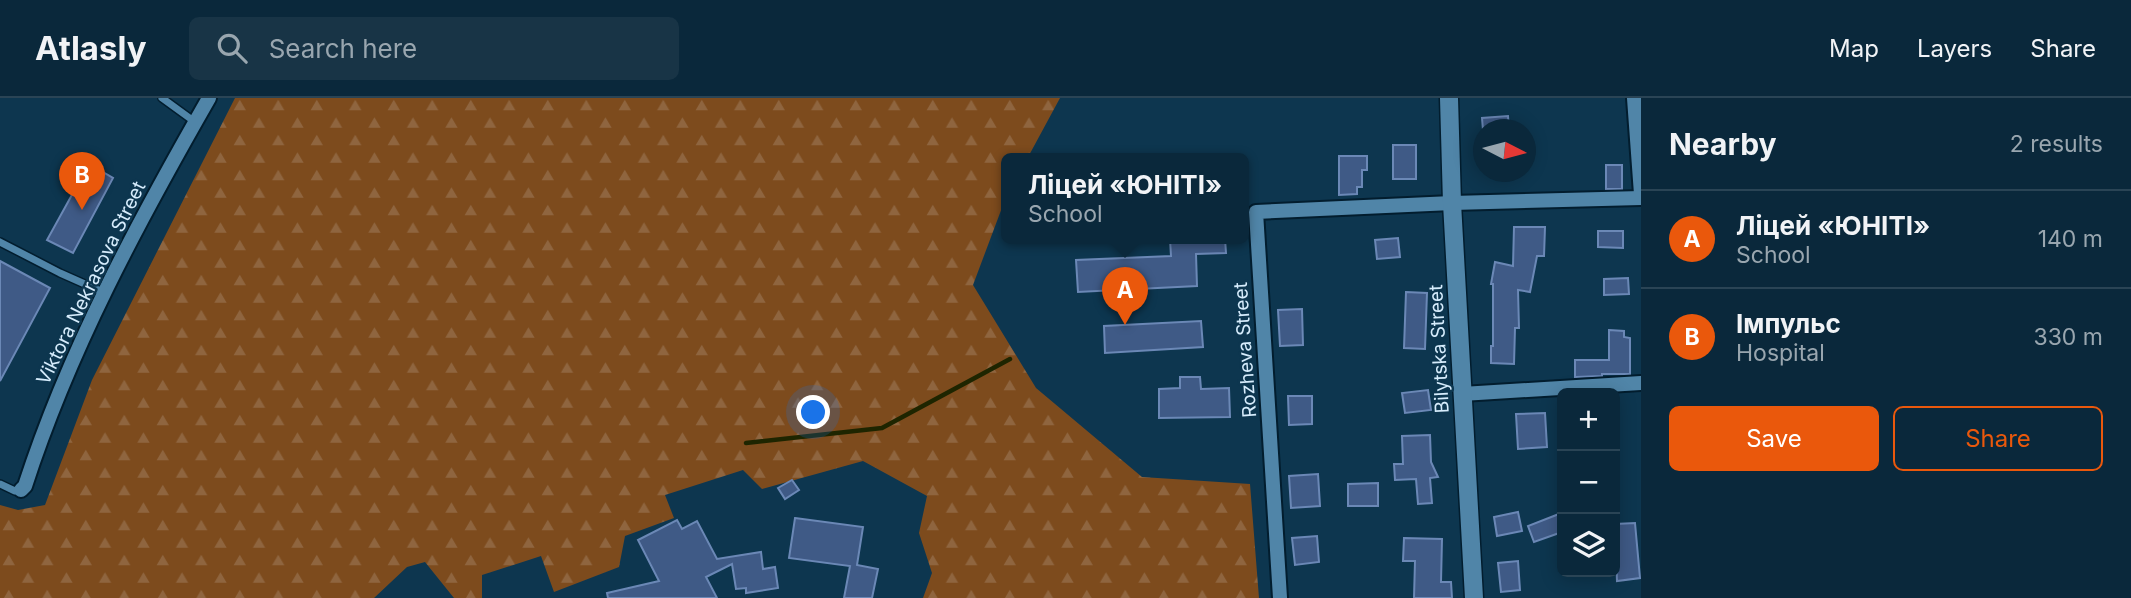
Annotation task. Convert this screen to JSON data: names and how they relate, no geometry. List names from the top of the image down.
{
  "streets": {
    "main road": ["Bilytska Street"],
    "street": ["Viktora Nekrasova Street", "Rozheva Street"]
  },
  "crossings": [
    ["Bilytska Street", "Rozheva Street"]
  ],
  "north": "right",
  "page": {
    "header": "Atlasly",
    "search": "Search here",
    "nav": ["Map", "Layers", "Share"],
    "heading": ["Nearby", "2 results"],
    "pins": ["B", "A"],
    "popup": ["Ліцей «ЮНІТІ»", "School"],
    "list": [
      {
        "mark": "A",
        "name": "Ліцей «ЮНІТІ»",
        "note": "School",
        "value": "140 m"
      },
      {
        "mark": "B",
        "name": "Імпульс",
        "note": "Hospital",
        "value": "330 m"
      }
    ],
    "buttons": ["Save", "Share"],
    "map_buttons": ["+", "−"]
  }
}
